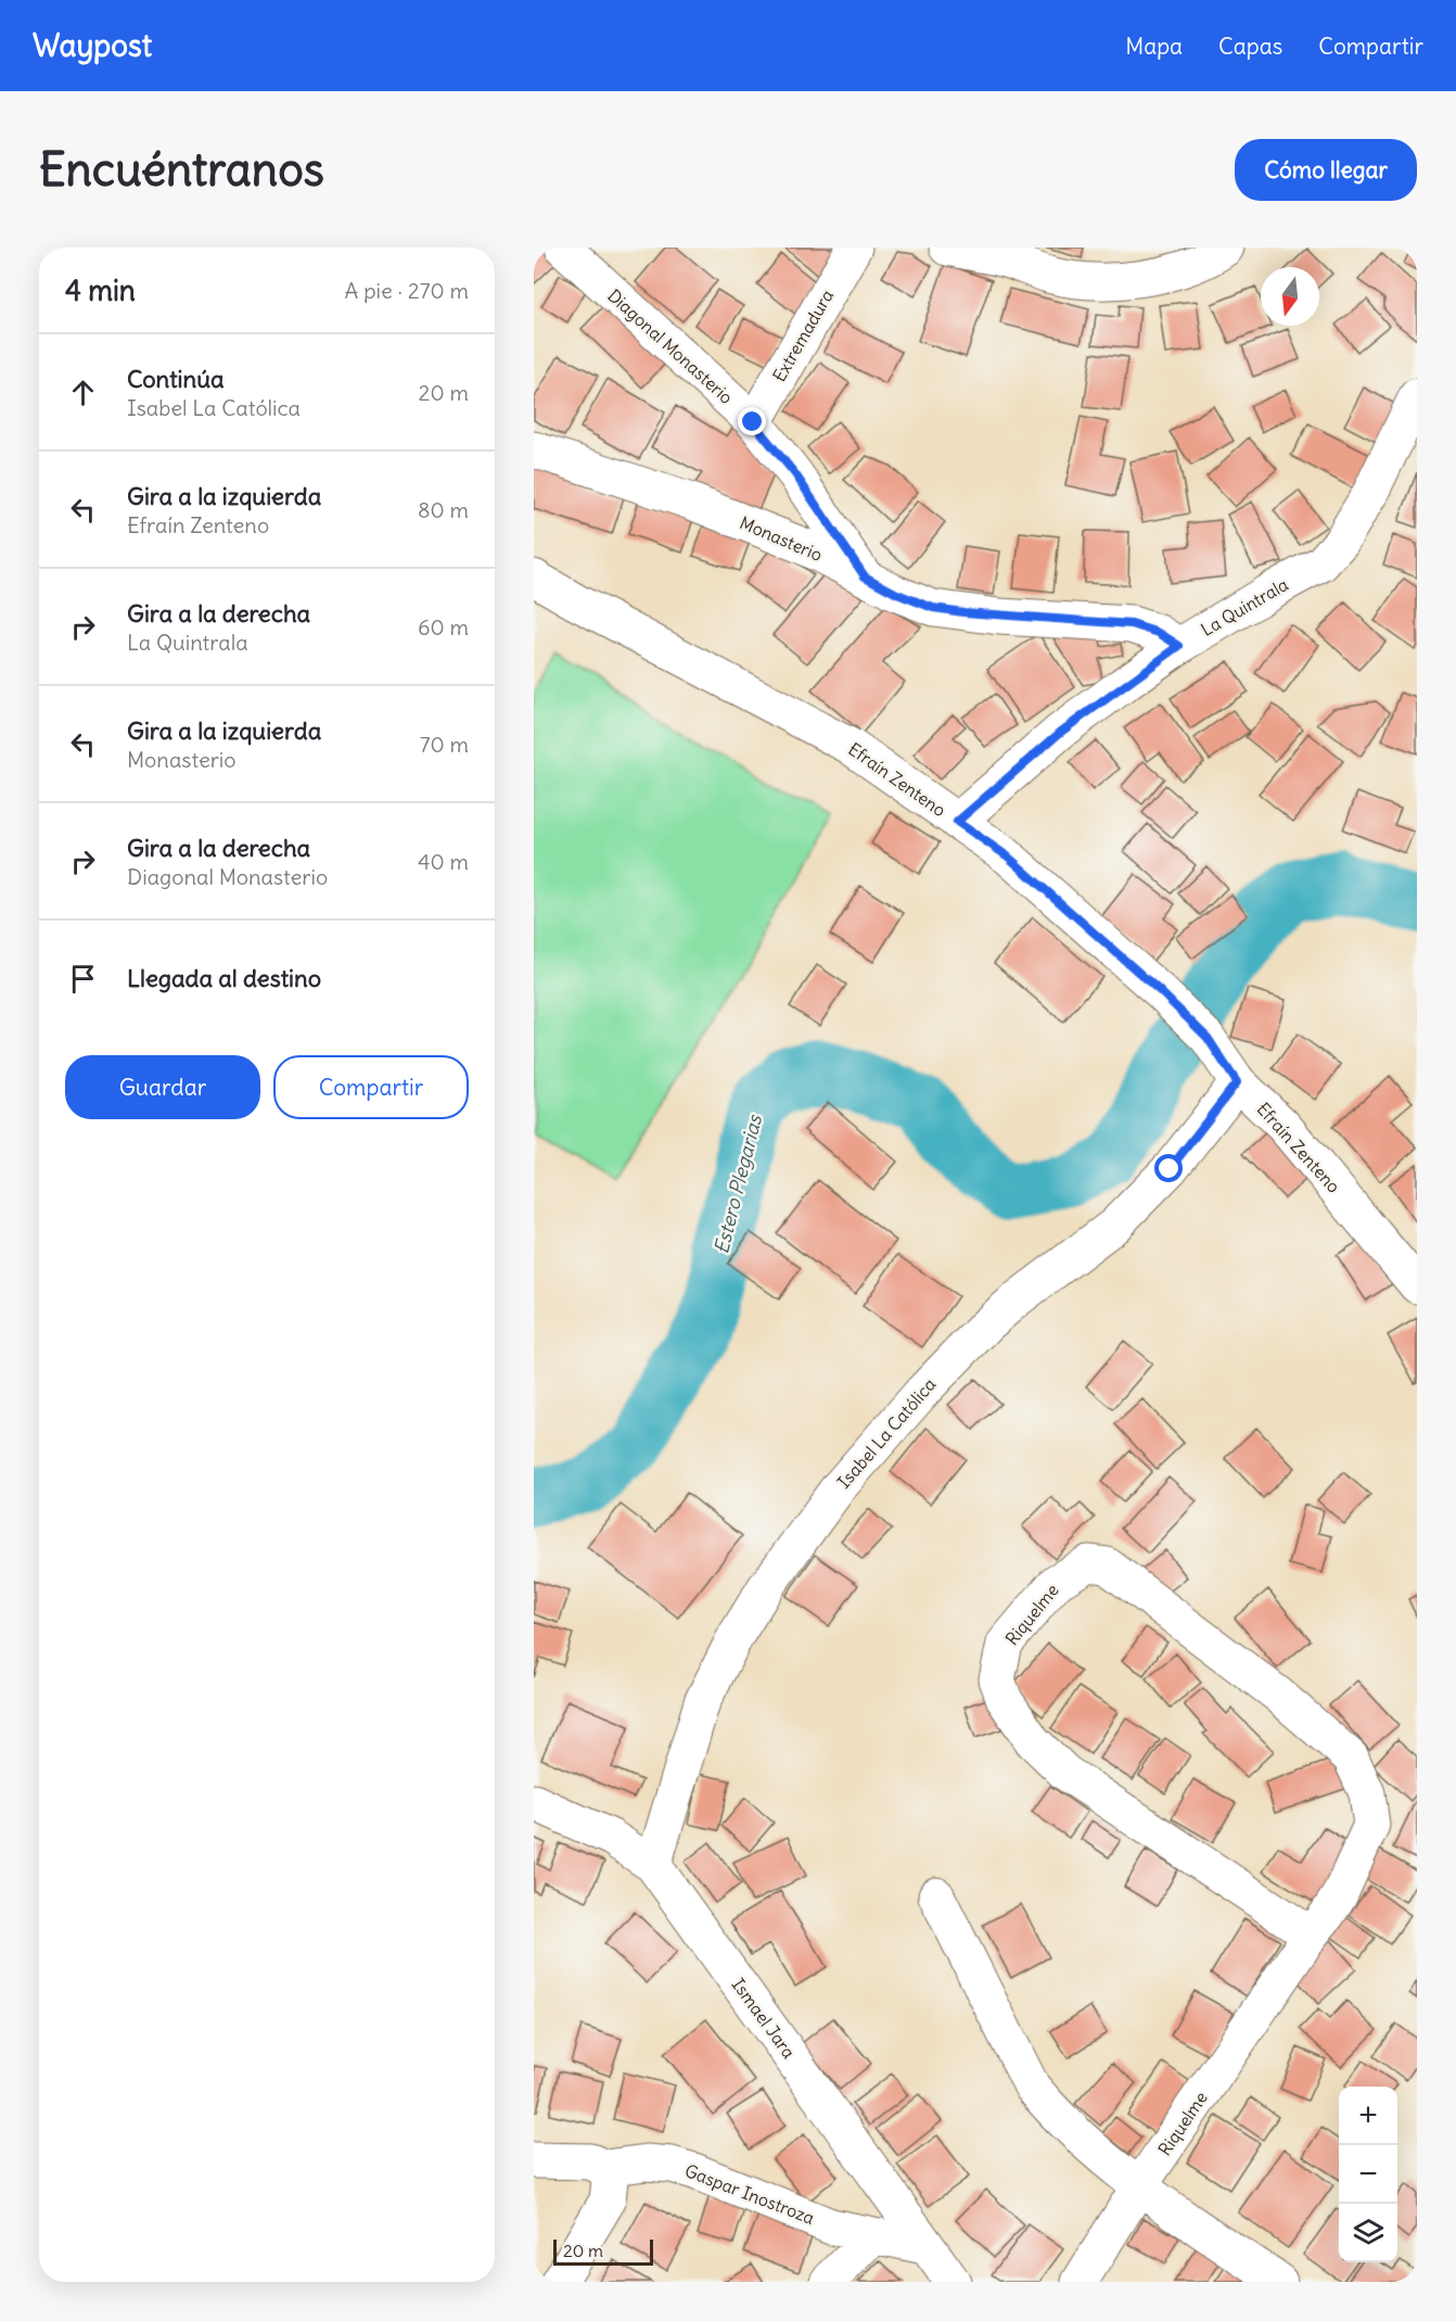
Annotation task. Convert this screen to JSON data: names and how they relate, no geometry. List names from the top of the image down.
{
  "streets": {
    "street": [
      "Extremadura",
      "Diagonal Monasterio",
      "Monasterio",
      "La Quintrala",
      "Efraín Zenteno",
      "Isabel La Católica",
      "Riquelme",
      "Ismael Jara",
      "Gaspar Inostroza"
    ]
  },
  "crossings": [
    ["Extremadura", "Diagonal Monasterio"],
    ["Diagonal Monasterio", "Monasterio"],
    ["Monasterio", "La Quintrala"],
    ["La Quintrala", "Efraín Zenteno"],
    ["Efraín Zenteno", "Isabel La Católica"],
    ["Isabel La Católica", "Ismael Jara"],
    ["Ismael Jara", "Gaspar Inostroza"]
  ],
  "water": ["Estero Plegarias"],
  "scale_bar": "20 m",
  "north": "bottom",
  "page": {
    "header": "Waypost",
    "nav": ["Mapa", "Capas", "Compartir"],
    "buttons": [
      "Cómo llegar",
      ["Guardar", "Compartir"]
    ],
    "title": "Encuéntranos",
    "heading": ["4 min", "A pie · 270 m"],
    "list": [
      ["Continúa", "Isabel La Católica", "20 m"],
      ["Gira a la izquierda", "Efraín Zenteno", "80 m"],
      ["Gira a la derecha", "La Quintrala", "60 m"],
      ["Gira a la izquierda", "Monasterio", "70 m"],
      ["Gira a la derecha", "Diagonal Monasterio", "40 m"],
      "Llegada al destino"
    ],
    "map_buttons": ["+", "−"],
    "scale": "20 m"
  }
}
